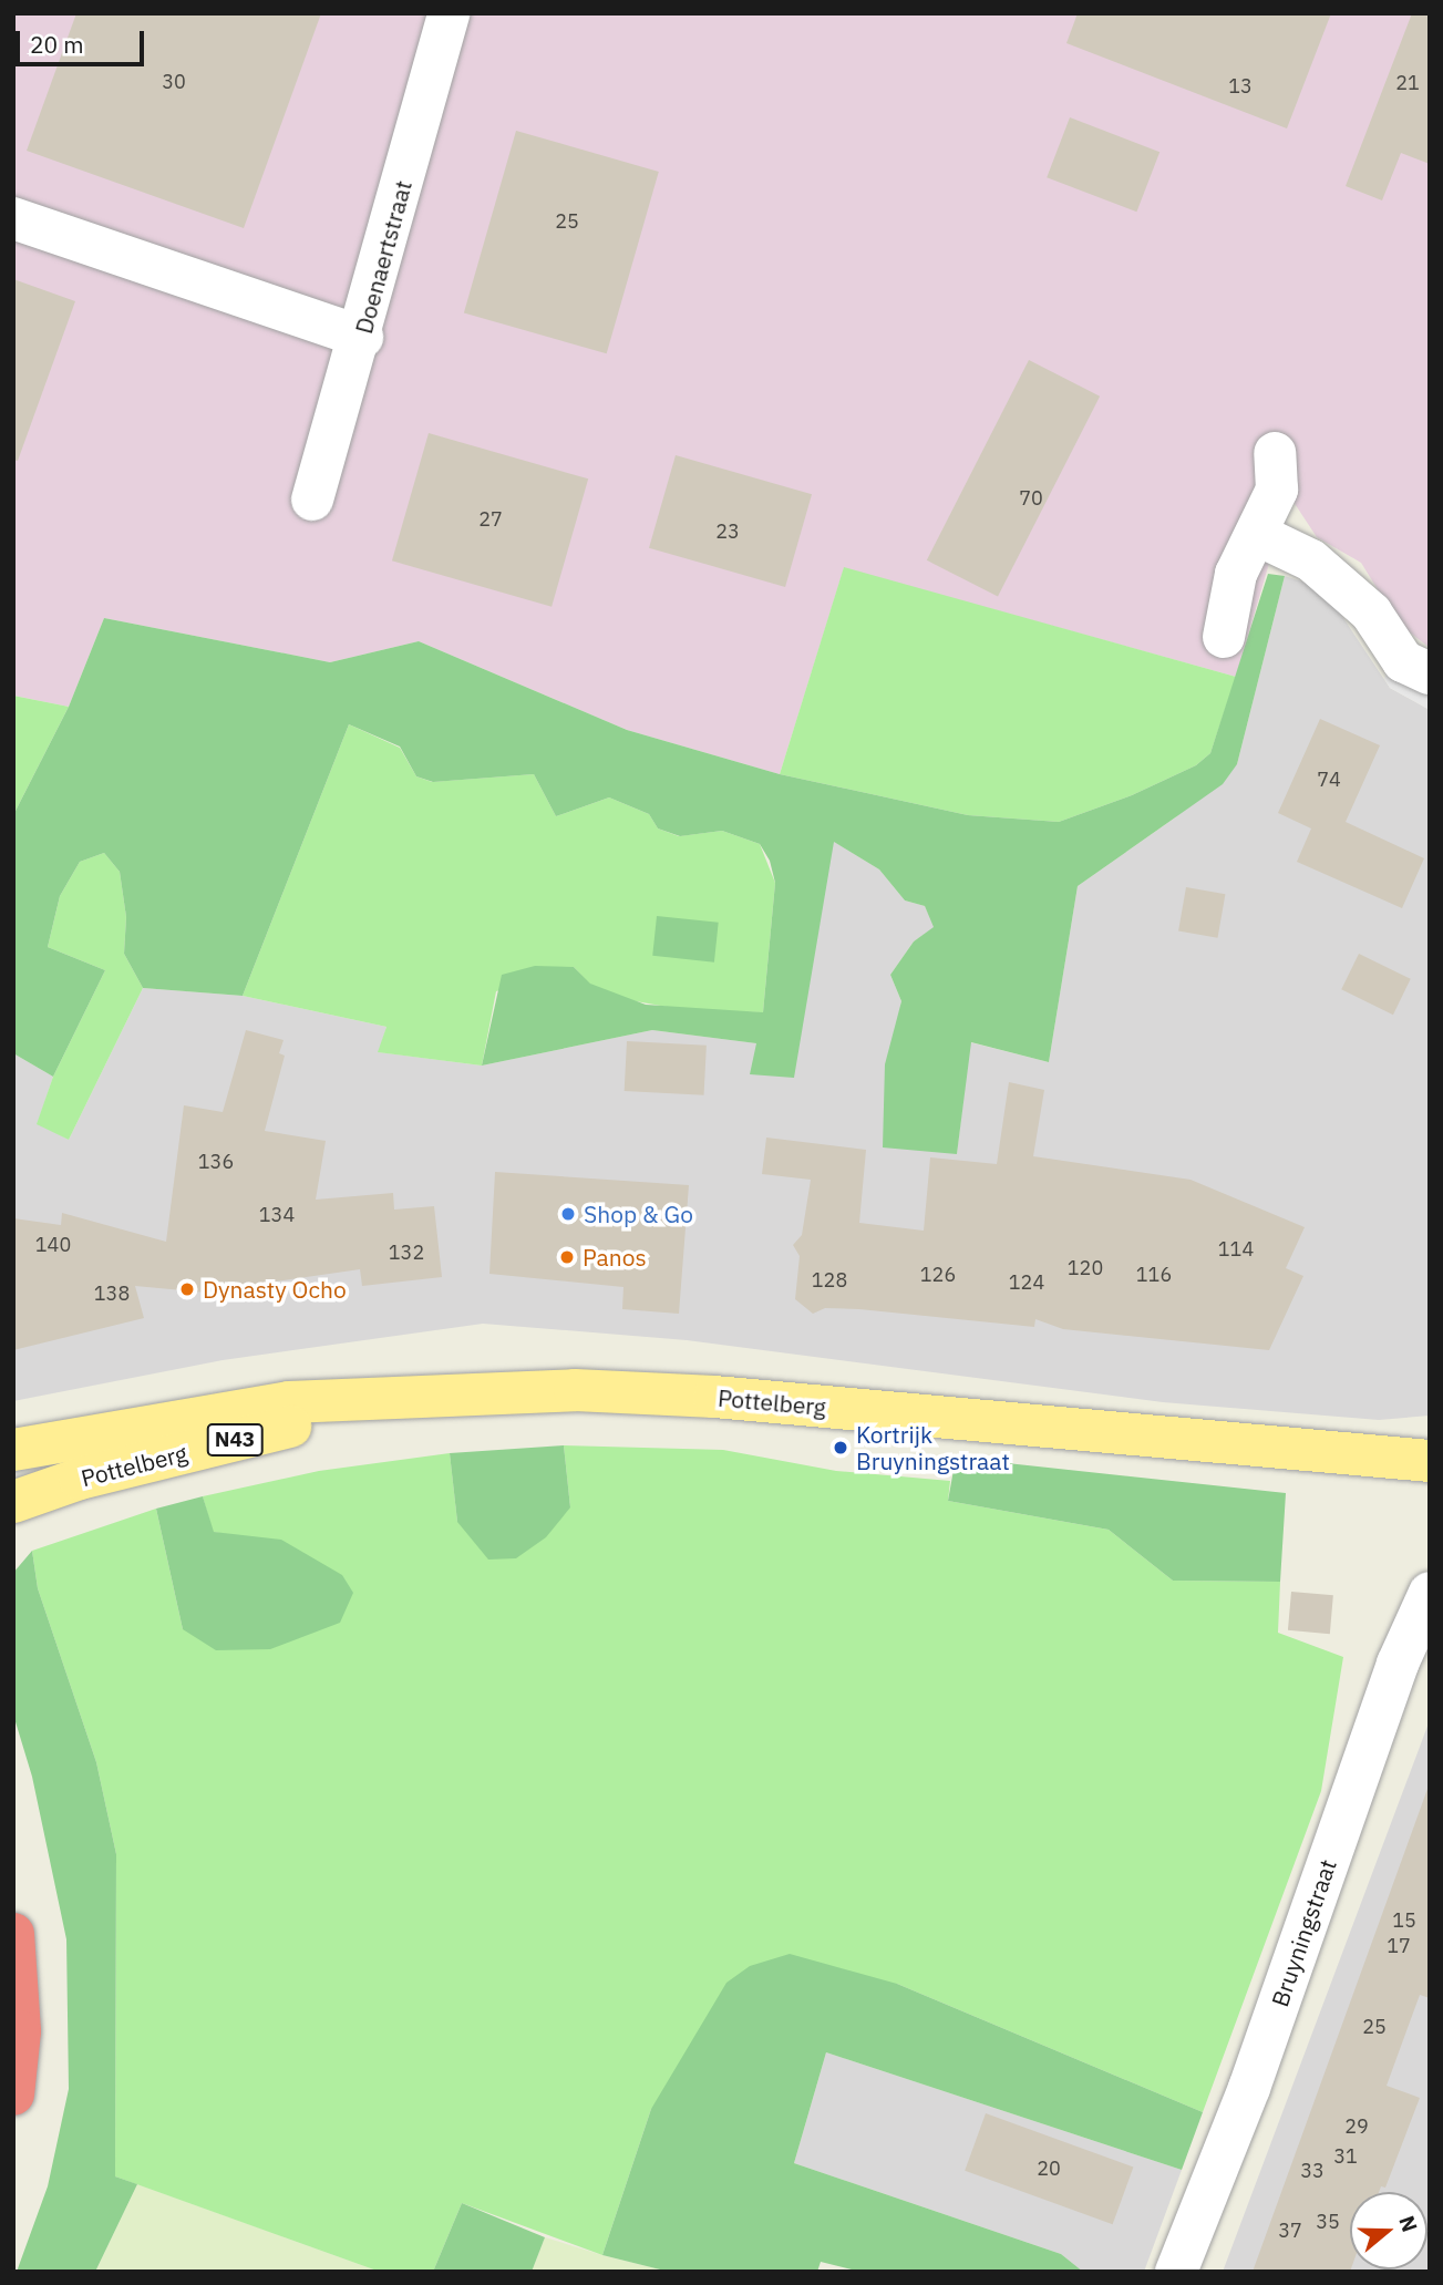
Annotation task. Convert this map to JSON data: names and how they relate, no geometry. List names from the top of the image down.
{
  "streets": {
    "main road": ["Pottelberg", "N43"],
    "street": ["Doenaertstraat", "Bruyningstraat"]
  },
  "places": [
    "Shop & Go",
    "Panos",
    "Dynasty Ocho",
    "Kortrijk Bruyningstraat"
  ],
  "house_numbers": [
    "30",
    "21",
    "13",
    "25",
    "70",
    "27",
    "23",
    "74",
    "136",
    "134",
    "140",
    "114",
    "132",
    "120",
    "126",
    "116",
    "128",
    "124",
    "138",
    "15",
    "17",
    "25",
    "29",
    "31",
    "20",
    "33",
    "35",
    "37"
  ],
  "scale_bar": "20 m",
  "north": "right"
}
